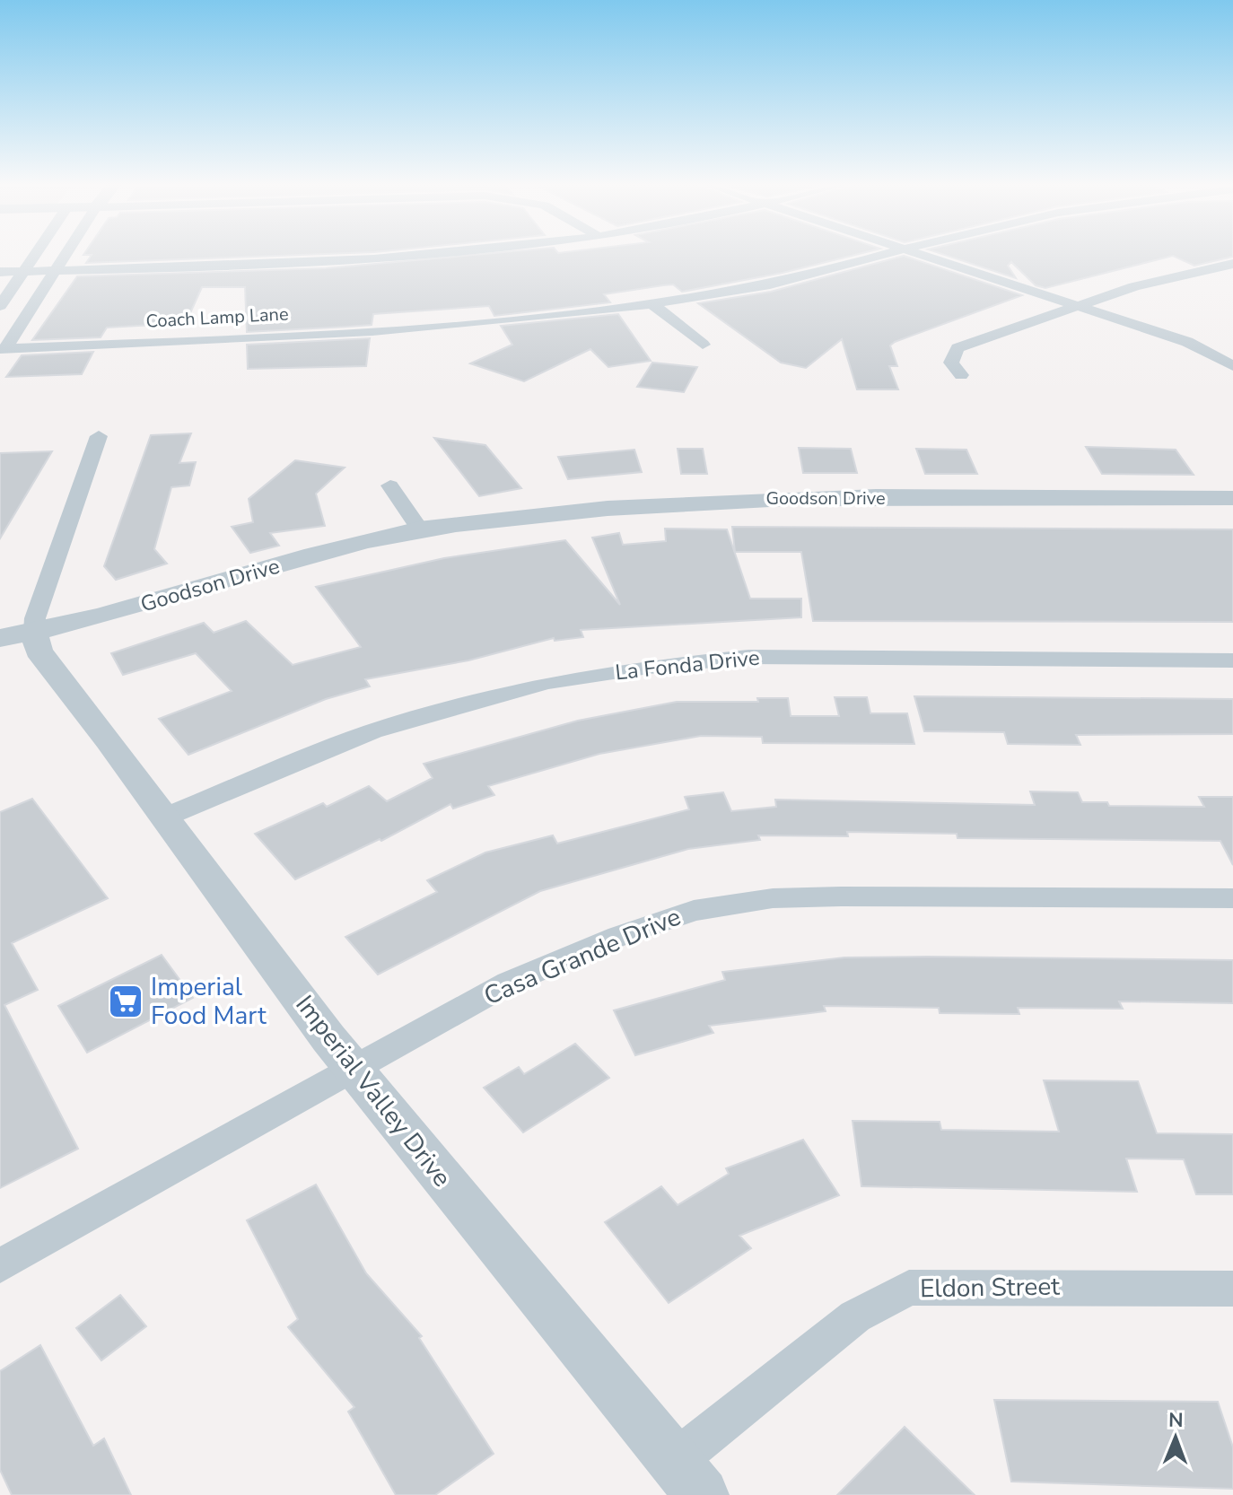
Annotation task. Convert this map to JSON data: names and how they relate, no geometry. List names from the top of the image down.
{
  "streets": {
    "street": [
      "Coach Lamp Lane",
      "Goodson Drive",
      "La Fonda Drive",
      "Casa Grande Drive",
      "Imperial Valley Drive",
      "Eldon Street"
    ]
  },
  "crossings": [
    ["Goodson Drive", "Imperial Valley Drive"],
    ["La Fonda Drive", "Imperial Valley Drive"],
    ["Casa Grande Drive", "Imperial Valley Drive"],
    ["Imperial Valley Drive", "Eldon Street"]
  ],
  "places": {
    "supermarket": ["Imperial Food Mart"]
  },
  "north": "top"
}
